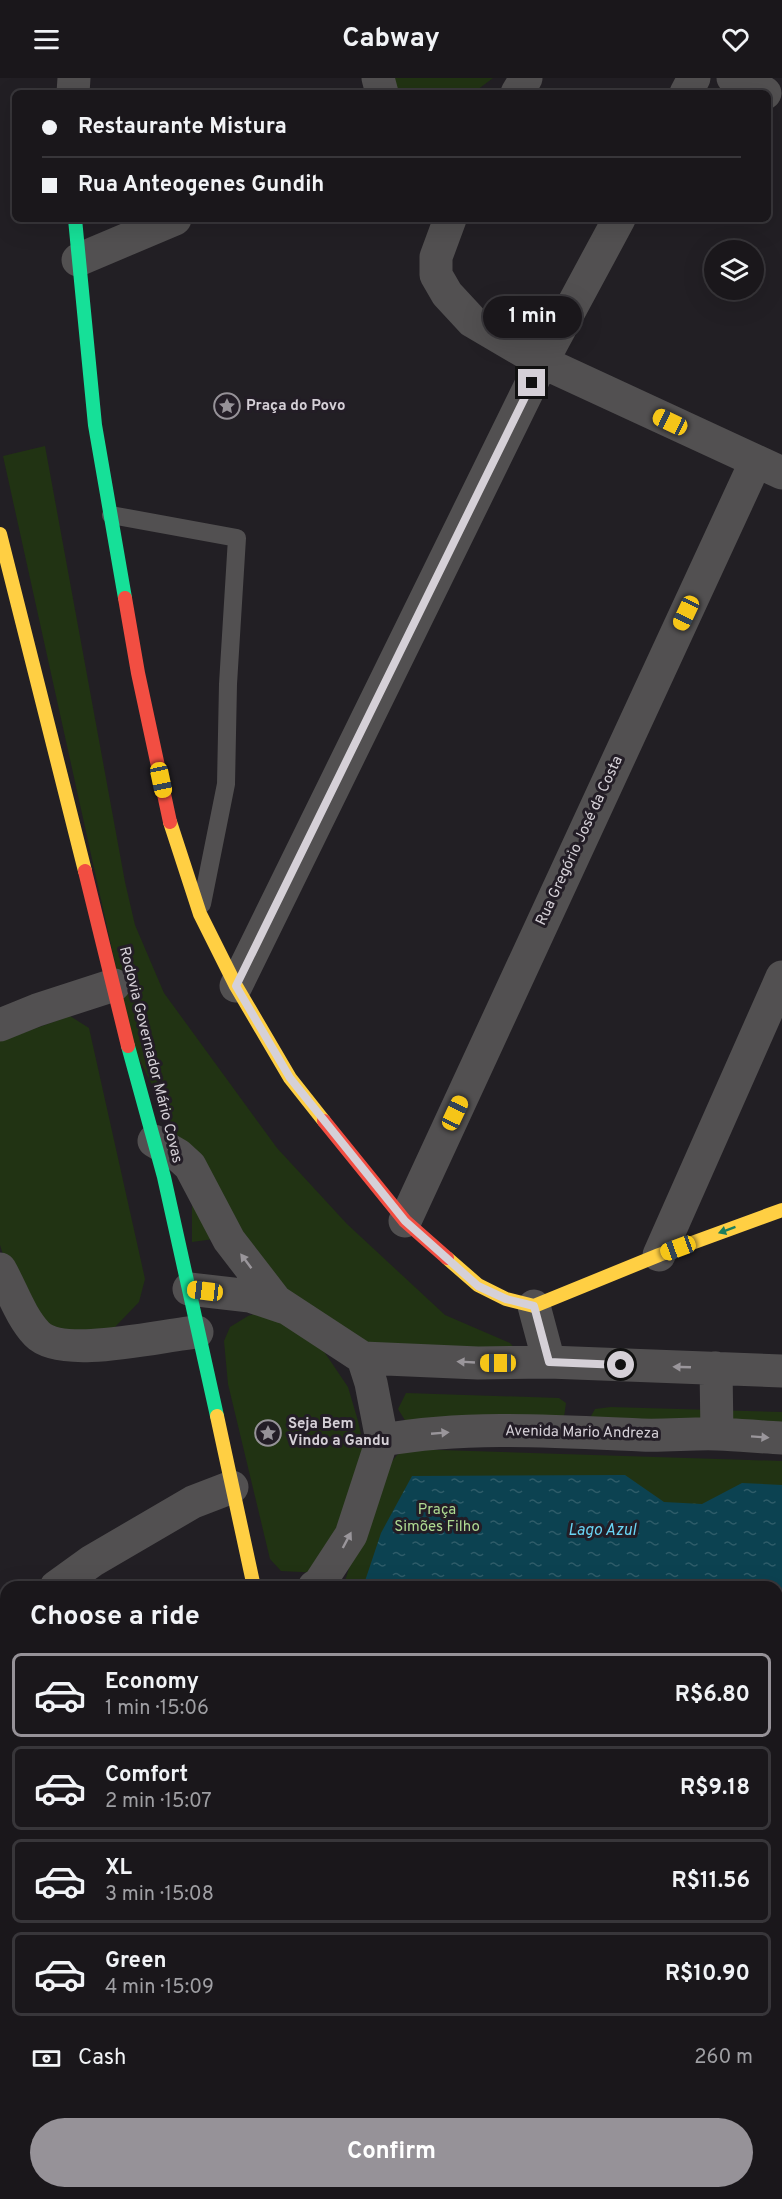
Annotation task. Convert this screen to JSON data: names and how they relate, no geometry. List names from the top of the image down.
{
  "streets": {
    "main road": ["Rodovia Governador Mário Covas"],
    "street": ["Rua Gregório José da Costa", "Avenida Mario Andreza"]
  },
  "water": ["Lago Azul"],
  "parks": ["Praça Simões Filho"],
  "places": {
    "place": ["Praça do Povo", "Seja Bem Vindo a Gandu"]
  },
  "page": {
    "header": "Cabway",
    "banner": ["Restaurante Mistura", "Rua Anteogenes Gundih"],
    "bubble": "1 min",
    "heading": "Choose a ride",
    "list": [
      {
        "name": "Economy",
        "note": "1 min · 15:06",
        "value": "R$6.80"
      },
      {
        "name": "Comfort",
        "note": "2 min · 15:07",
        "value": "R$9.18"
      },
      {
        "name": "XL",
        "note": "3 min · 15:08",
        "value": "R$11.56"
      },
      {
        "name": "Green",
        "note": "4 min · 15:09",
        "value": "R$10.90"
      }
    ],
    "pay": ["Cash", "260 m"],
    "buttons": "Confirm"
  }
}
